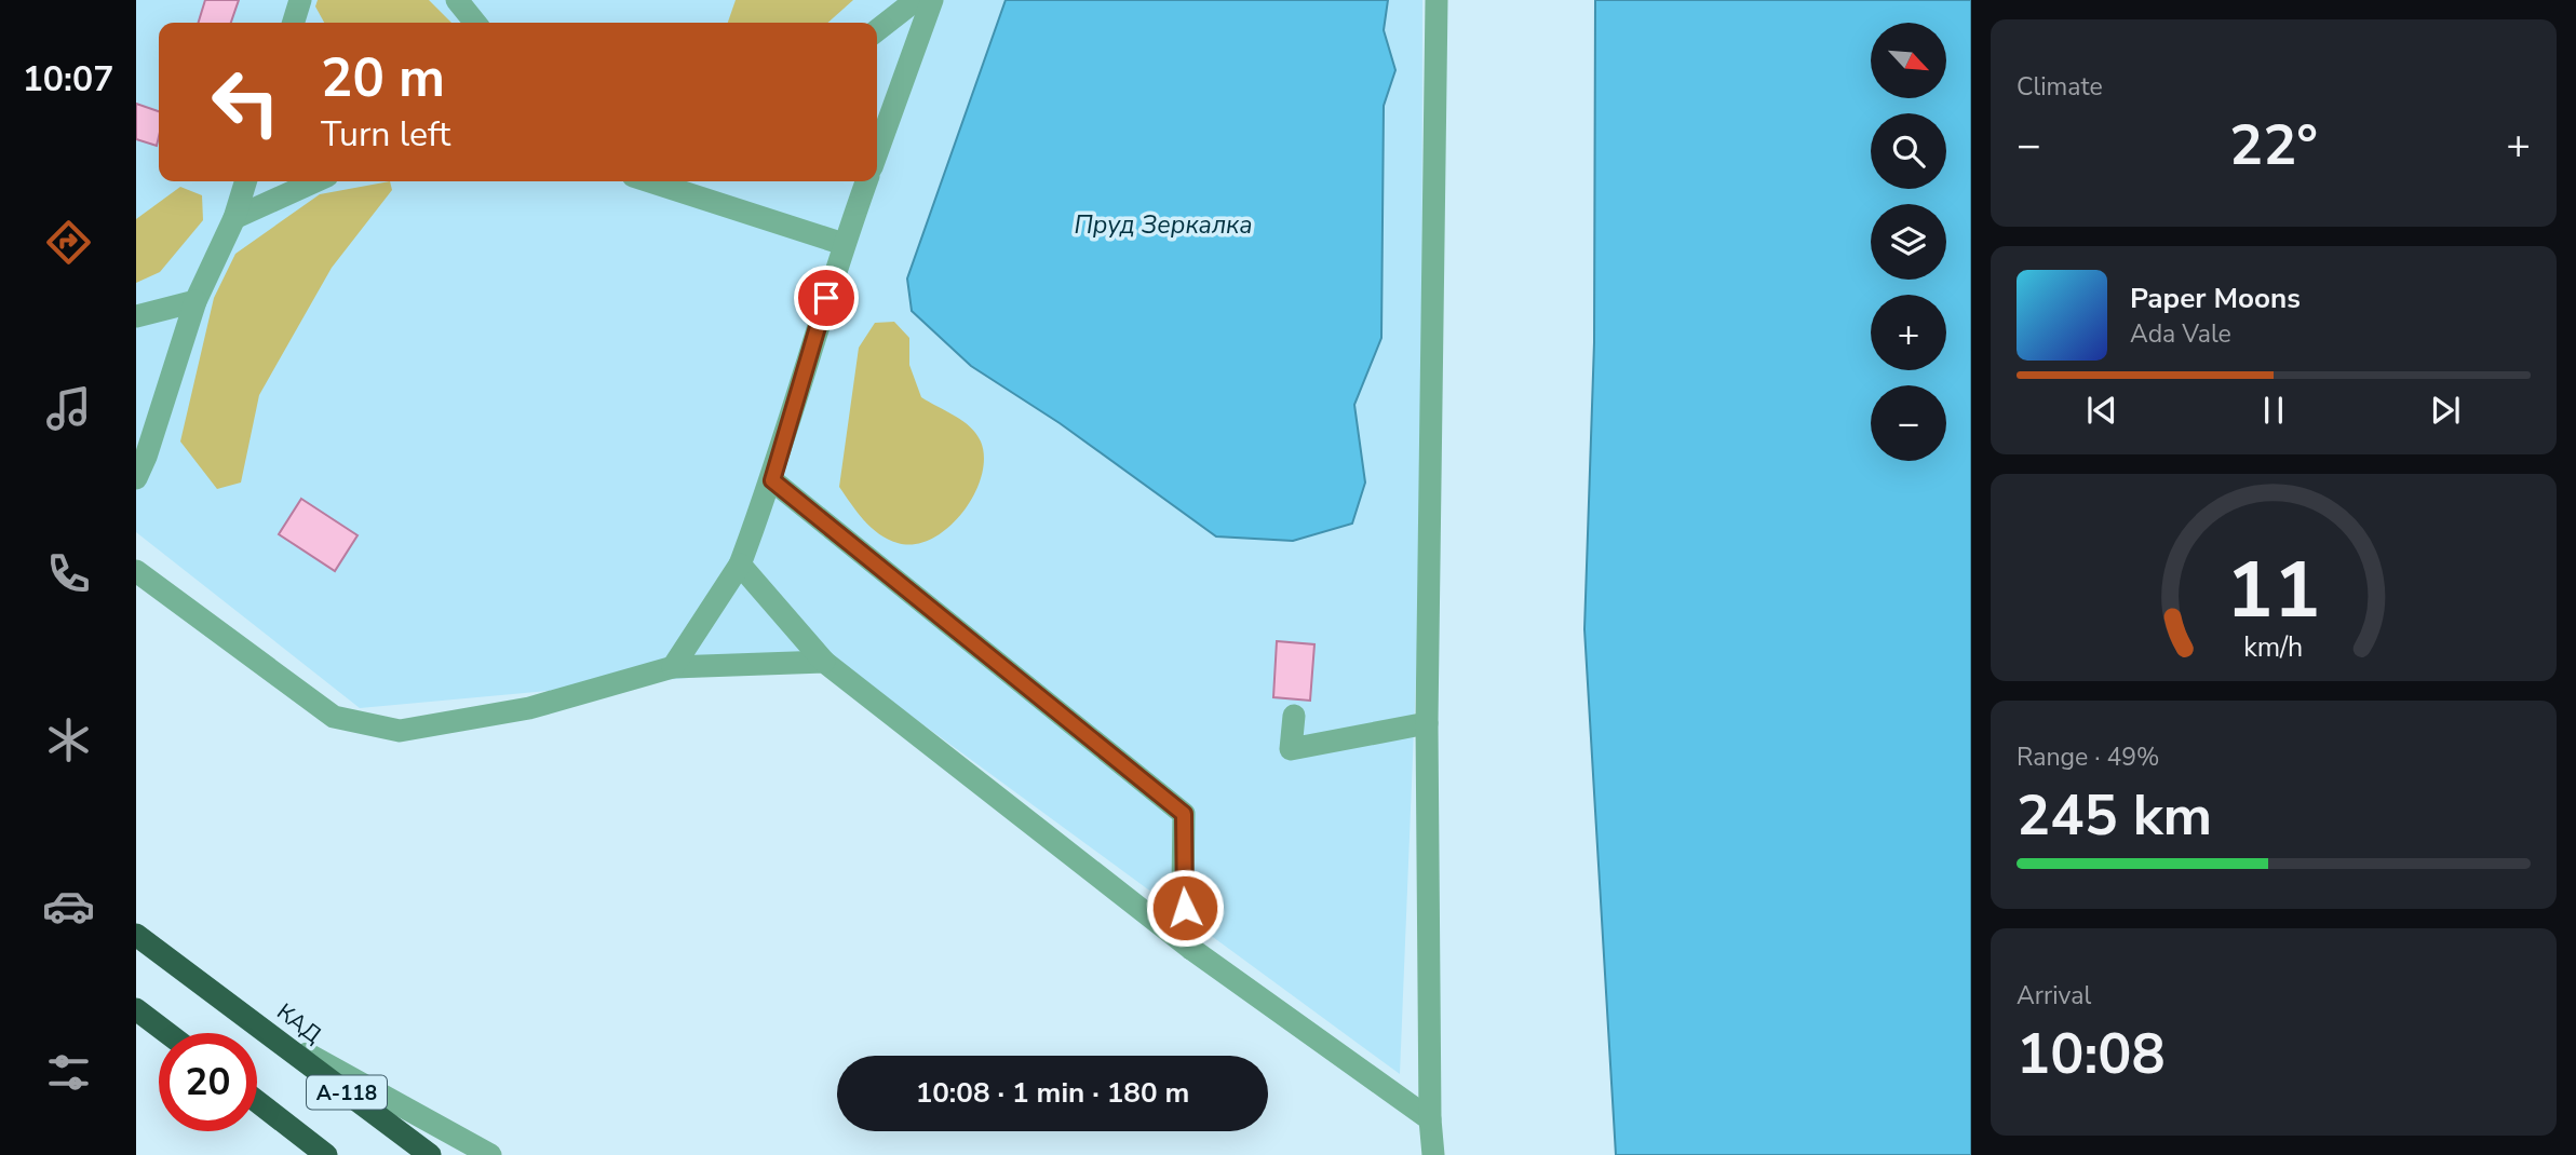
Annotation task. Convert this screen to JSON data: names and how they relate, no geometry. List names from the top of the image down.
{
  "streets": {
    "highway": ["КАД", "А-118"]
  },
  "water": ["Пруд Зеркалка"],
  "north": "bottom right",
  "page": {
    "tabs": "10:07",
    "tile": [
      "Climate",
      ["Range · 49%", "245 km"],
      ["Arrival", "10:08"]
    ],
    "map_buttons": ["+", "−"],
    "turn": ["20 m", "Turn left"],
    "heat": ["−", "22°", "+"],
    "song": ["Paper Moons", "Ada Vale"],
    "limit": "20",
    "trip": "10:08 · 1 min · 180 m",
    "gauge": ["11", "km/h"]
  }
}
